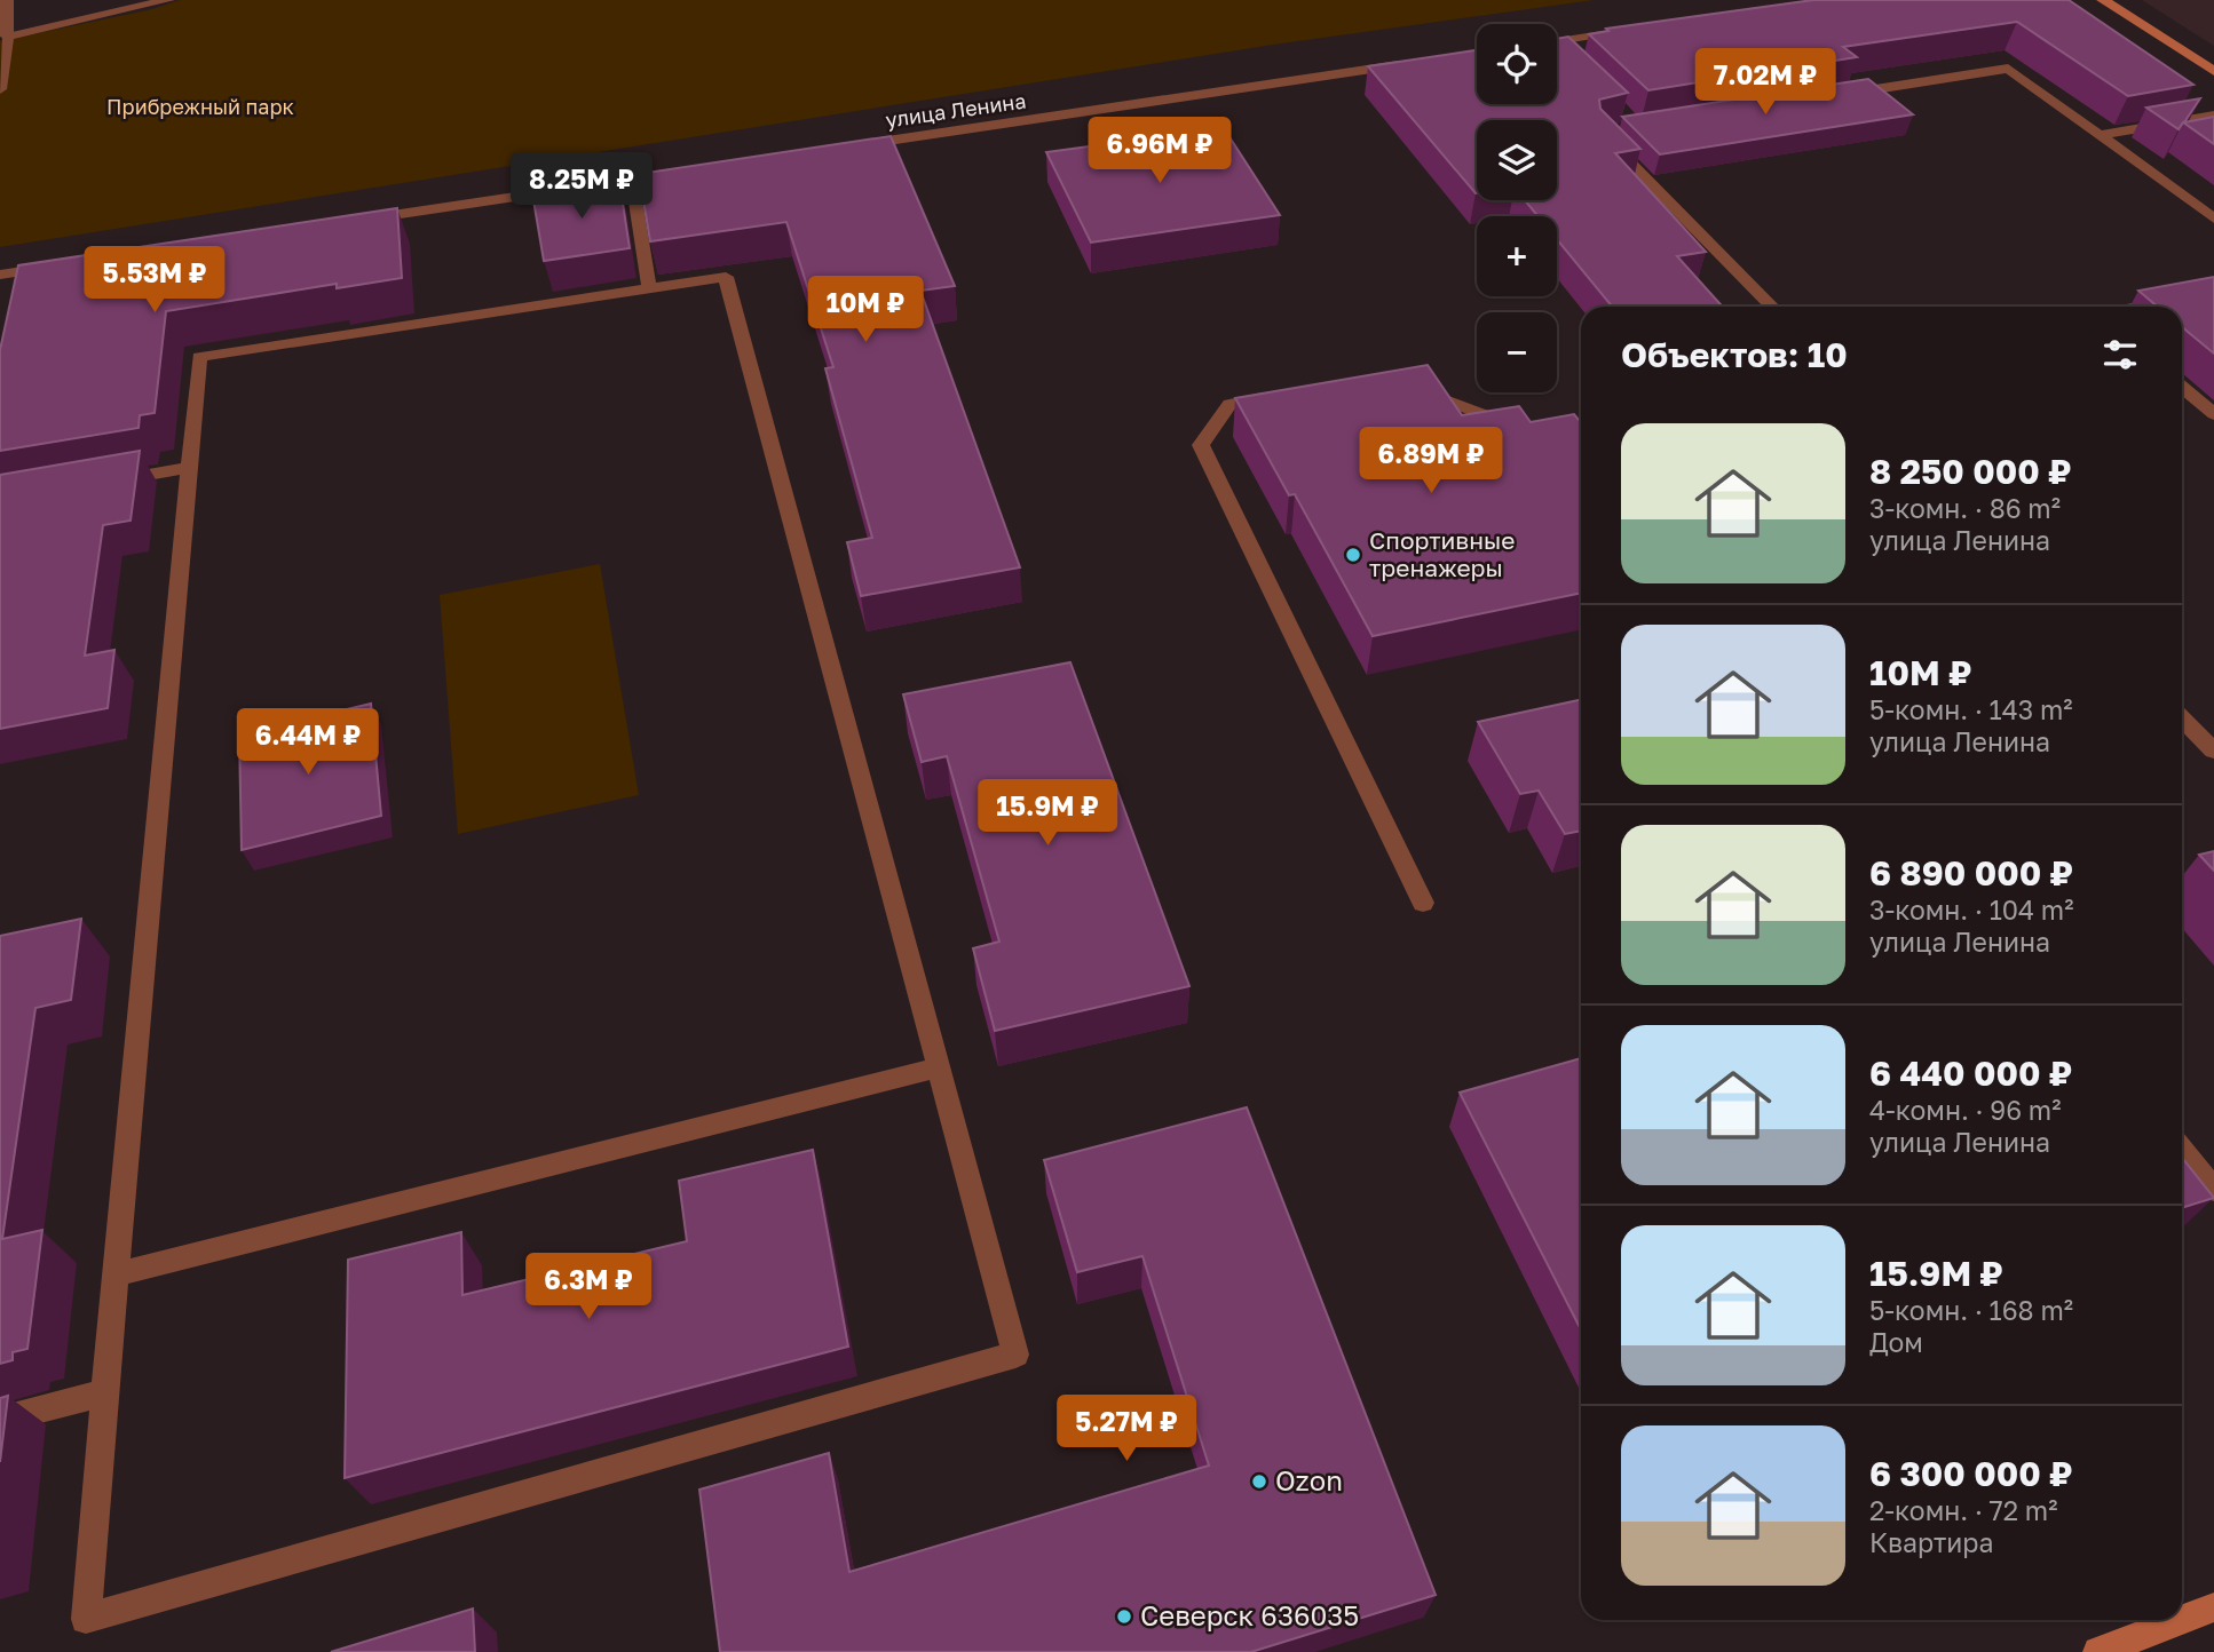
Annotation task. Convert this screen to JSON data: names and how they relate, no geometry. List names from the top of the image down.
{
  "streets": {
    "street": ["улица Ленина"]
  },
  "parks": ["Прибрежный парк"],
  "places": ["Спортивные тренажеры", "Ozon", "Северск 636035"],
  "page": {
    "map_buttons": ["+", "−"],
    "price": [
      "7.02M ₽",
      "6.96M ₽",
      "8.25M ₽",
      "5.53M ₽",
      "10M ₽",
      "6.89M ₽",
      "6.44M ₽",
      "15.9M ₽",
      "6.3M ₽",
      "5.27M ₽"
    ],
    "heading": "Объектов: 10",
    "list": [
      {
        "name": "8 250 000 ₽",
        "note": "3-комн. · 86 m² · улица Ленина"
      },
      {
        "name": "10M ₽",
        "note": "5-комн. · 143 m² · улица Ленина"
      },
      {
        "name": "6 890 000 ₽",
        "note": "3-комн. · 104 m² · улица Ленина"
      },
      {
        "name": "6 440 000 ₽",
        "note": "4-комн. · 96 m² · улица Ленина"
      },
      {
        "name": "15.9M ₽",
        "note": "5-комн. · 168 m² · Дом"
      },
      {
        "name": "6 300 000 ₽",
        "note": "2-комн. · 72 m² · Квартира"
      }
    ]
  }
}
